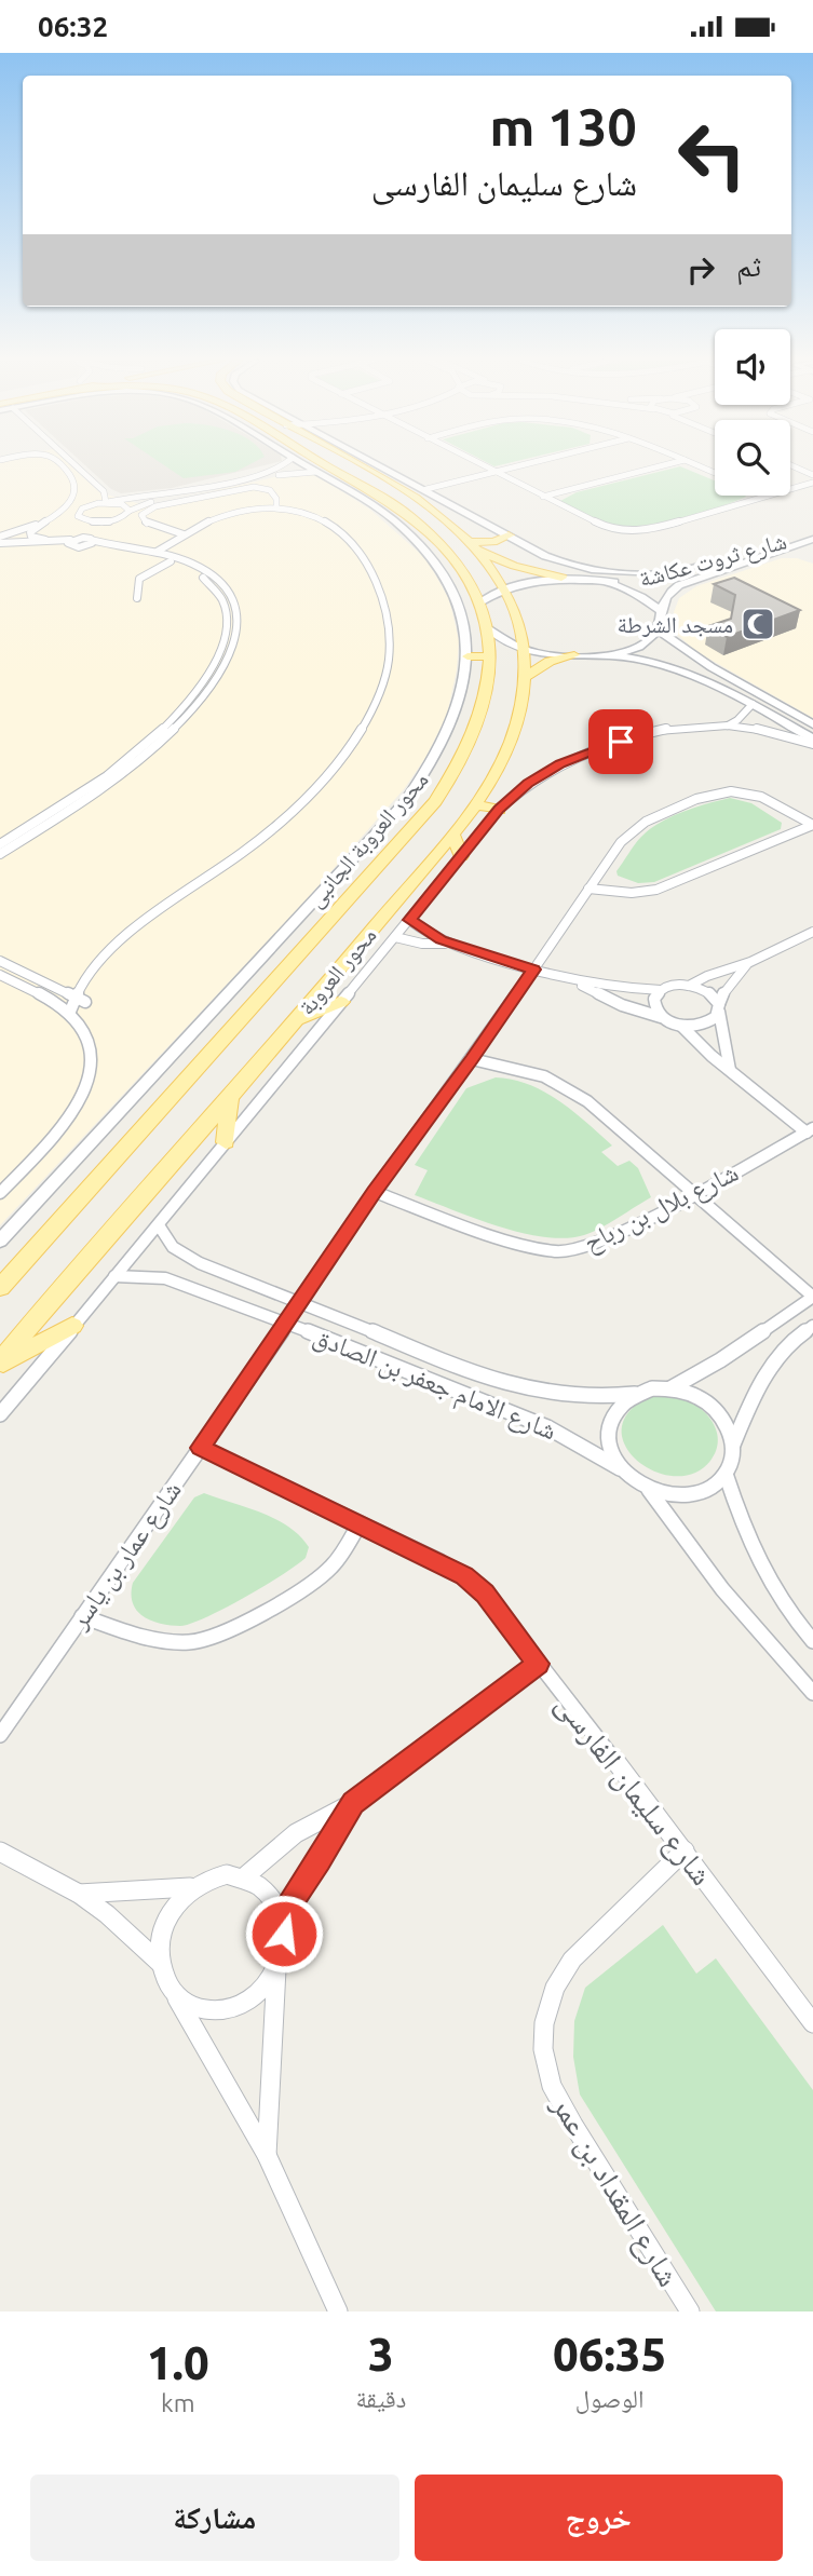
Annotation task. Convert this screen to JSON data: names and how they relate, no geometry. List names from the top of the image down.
{
  "streets": {
    "main road": ["محور العروبة"],
    "street": [
      "شارع ثروت عكاشة",
      "محور العروبة الجانبى",
      "شارع بلال بن رباح",
      "شارع الامام جعفر بن الصادق",
      "شارع عمار بن ياسر",
      "شارع سليمان الفارسى",
      "شارع المقداد بن عمر"
    ]
  },
  "crossings": [
    ["شارع ثروت عكاشة", "محور العروبة"],
    ["شارع بلال بن رباح", "شارع عمار بن ياسر"],
    ["شارع الامام جعفر بن الصادق", "شارع عمار بن ياسر"],
    ["شارع عمار بن ياسر", "شارع سليمان الفارسى"],
    ["شارع سليمان الفارسى", "شارع المقداد بن عمر"]
  ],
  "places": {
    "mosque": ["مسجد الشرطة"]
  },
  "page": {
    "status": "06:32",
    "turn": ["130 m", "شارع سليمان الفارسى"],
    "then": "ثم",
    "eta": [
      "06:35",
      "الوصول",
      "3",
      "دقيقة",
      "1.0",
      "km"
    ],
    "buttons": ["خروج", "مشاركة"]
  }
}
